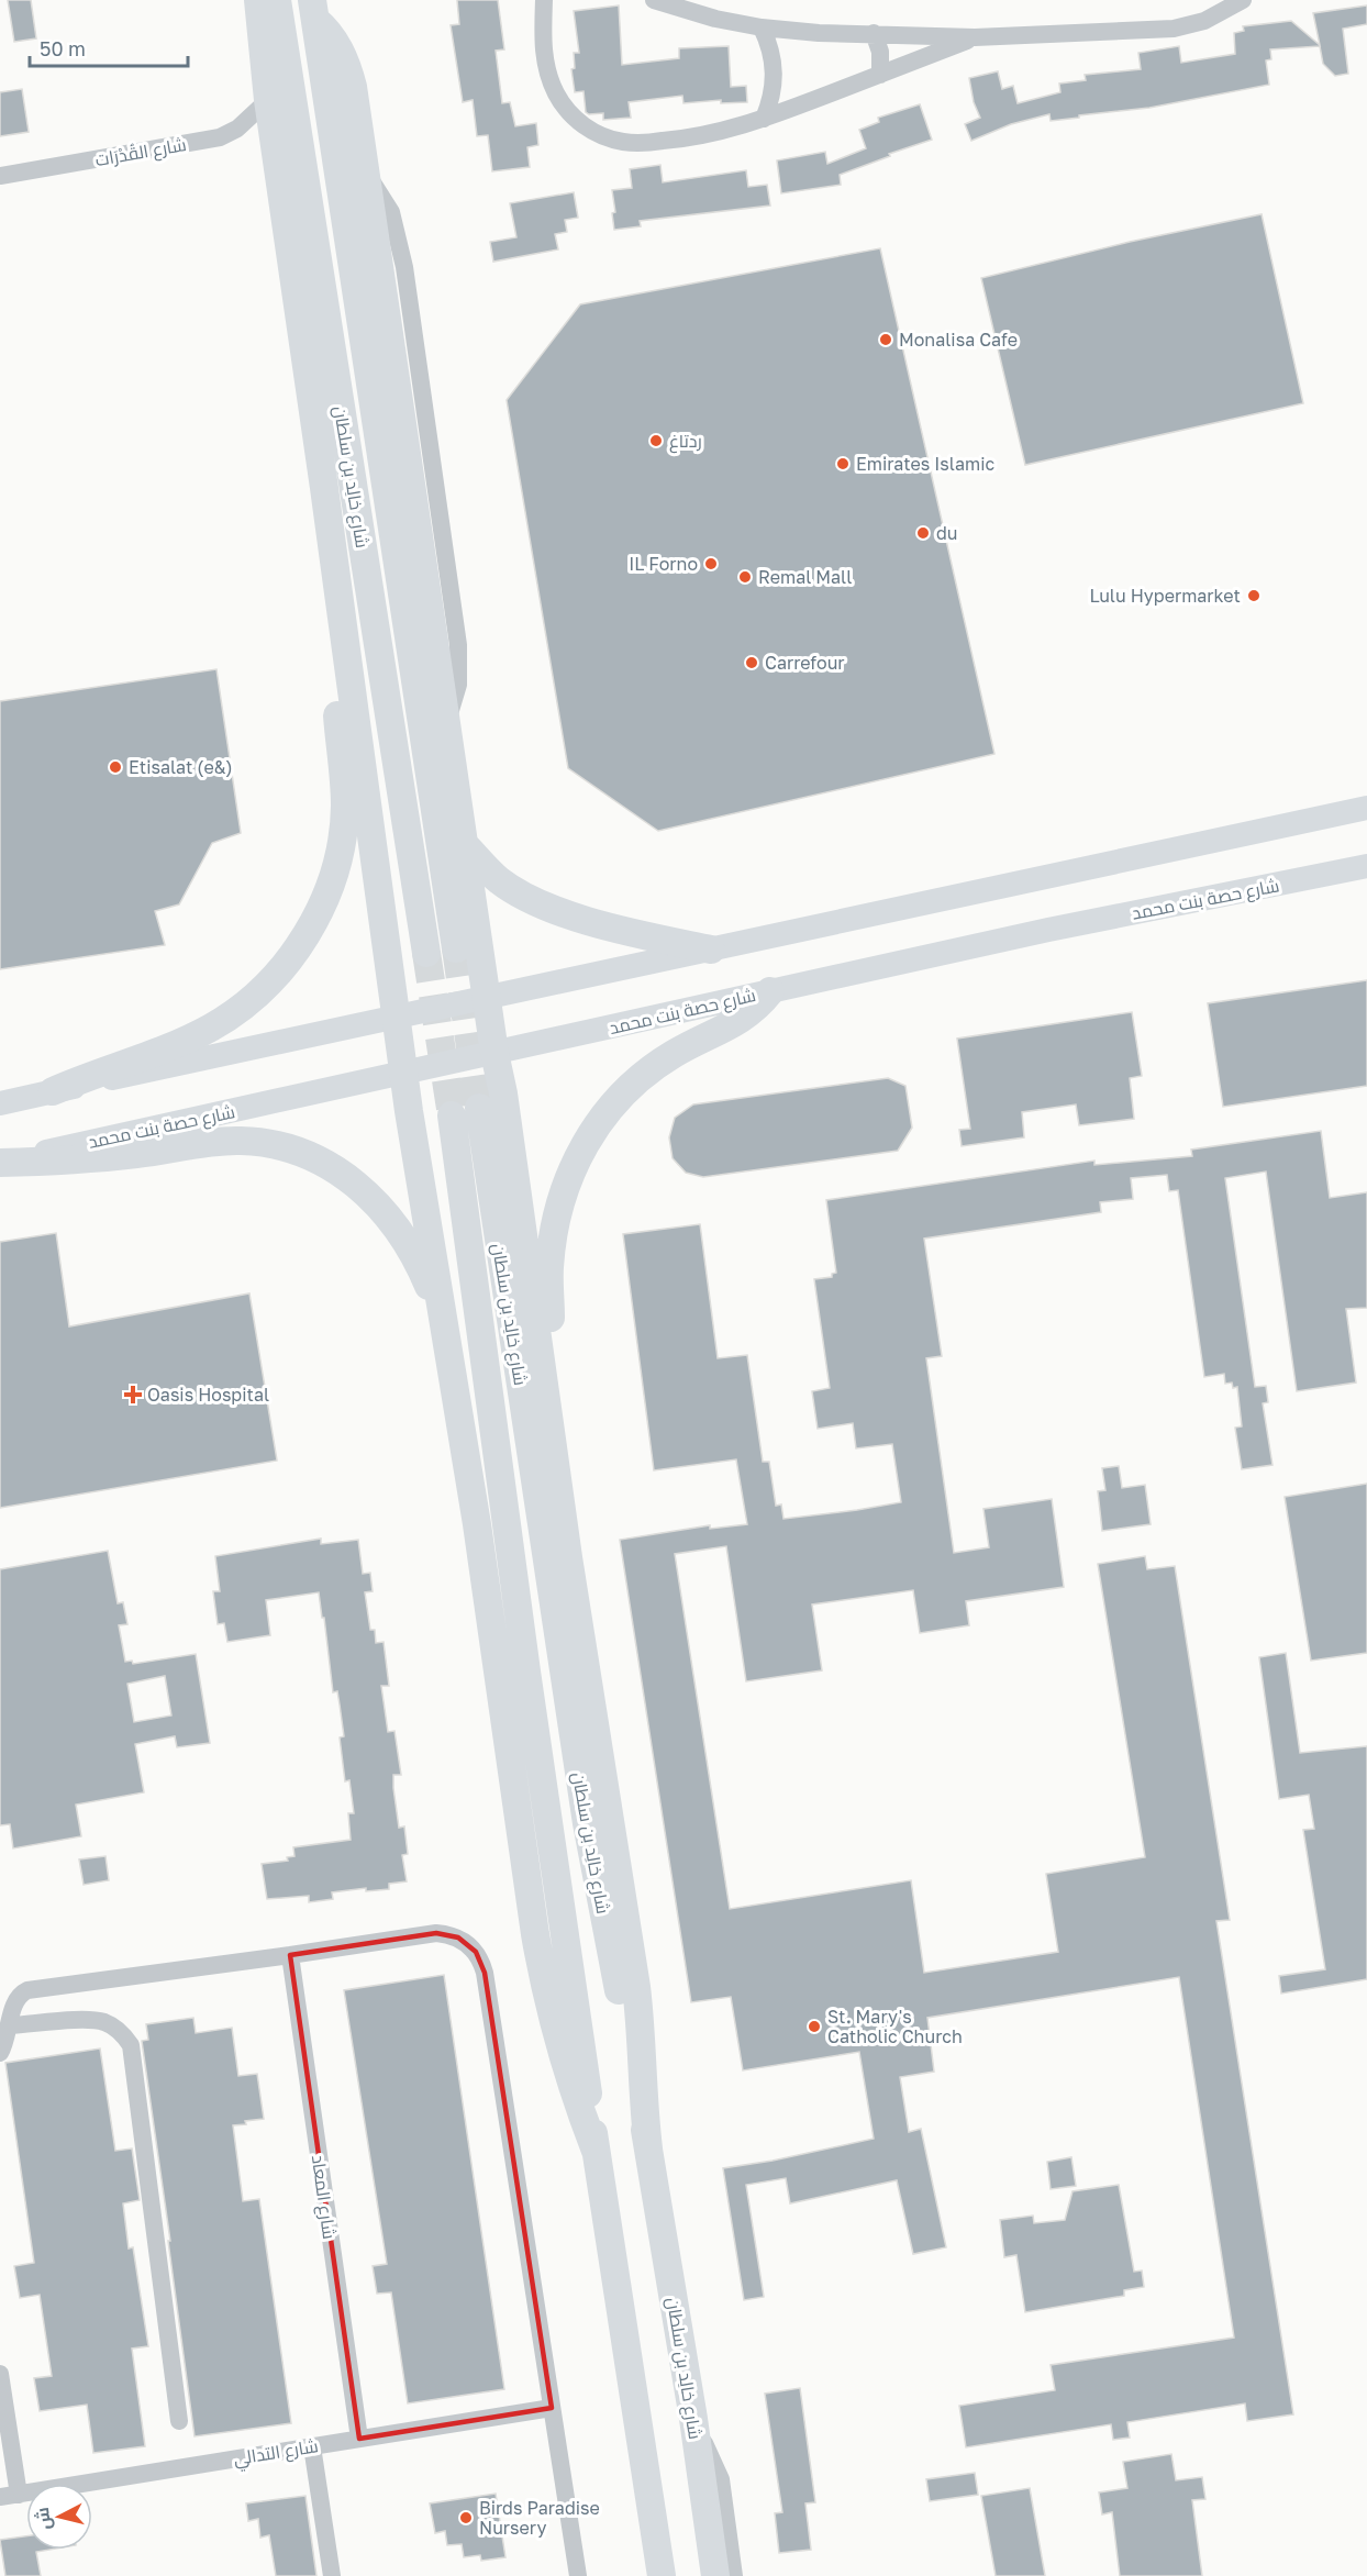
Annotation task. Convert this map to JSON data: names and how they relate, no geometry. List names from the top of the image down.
{
  "streets": {
    "main road": ["شارع خالِد بن سلطان", "شارع حصة بنت محمد"],
    "street": ["شارع القُدْرَات", "شارع المعاد", "شارع التدالي"]
  },
  "crossings": [
    ["شارع المعاد", "شارع التدالي"]
  ],
  "places": {
    "other": [
      "Monalisa Cafe",
      "ردتاغ",
      "Emirates Islamic",
      "du",
      "IL Forno",
      "Remal Mall",
      "Lulu Hypermarket",
      "Carrefour",
      "Etisalat (e&)",
      "St. Mary's Catholic Church",
      "Birds Paradise Nursery"
    ],
    "health": ["Oasis Hospital"]
  },
  "scale_bar": "50 m",
  "north": "left"
}
